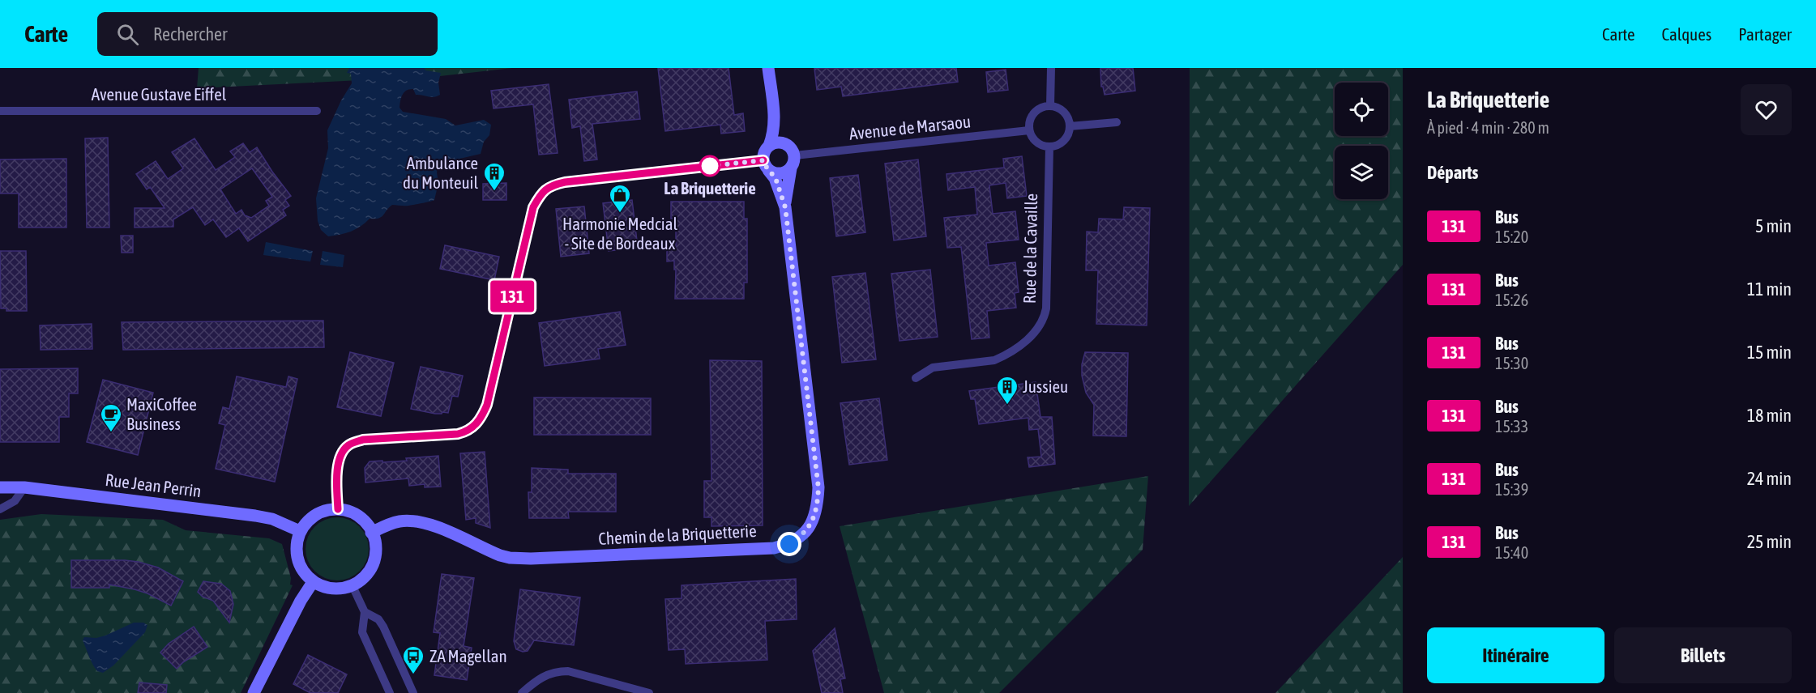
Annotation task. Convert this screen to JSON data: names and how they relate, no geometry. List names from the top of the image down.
{
  "streets": {
    "street": [
      "Avenue Gustave Eiffel",
      "Avenue de Marsaou",
      "Rue de la Cavaille",
      "Rue Jean Perrin",
      "Chemin de la Briquetterie"
    ]
  },
  "crossings": [
    ["Avenue de Marsaou", "Rue de la Cavaille"],
    ["Avenue de Marsaou", "Chemin de la Briquetterie"],
    ["Rue Jean Perrin", "Chemin de la Briquetterie"]
  ],
  "places": {
    "other": ["La Briquetterie"],
    "building": ["Ambulance du Monteuil", "Jussieu"],
    "shop": ["Harmonie Medcial - Site de Bordeaux"],
    "cafe": ["MaxiCoffee Business"],
    "bus stop": ["ZA Magellan"]
  },
  "lines": ["bus line 131"],
  "page": {
    "header": "Carte",
    "search": "Rechercher",
    "nav": ["Carte", "Calques", "Partager"],
    "on_map": "131",
    "heading": [
      ["La Briquetterie", "À pied · 4 min · 280 m"],
      "Départs"
    ],
    "list": [
      {
        "mark": "131",
        "name": "Bus",
        "note": "15:20",
        "value": "5 min"
      },
      {
        "mark": "131",
        "name": "Bus",
        "note": "15:26",
        "value": "11 min"
      },
      {
        "mark": "131",
        "name": "Bus",
        "note": "15:30",
        "value": "15 min"
      },
      {
        "mark": "131",
        "name": "Bus",
        "note": "15:33",
        "value": "18 min"
      },
      {
        "mark": "131",
        "name": "Bus",
        "note": "15:39",
        "value": "24 min"
      },
      {
        "mark": "131",
        "name": "Bus",
        "note": "15:40",
        "value": "25 min"
      }
    ],
    "buttons": ["Itinéraire", "Billets"]
  }
}
